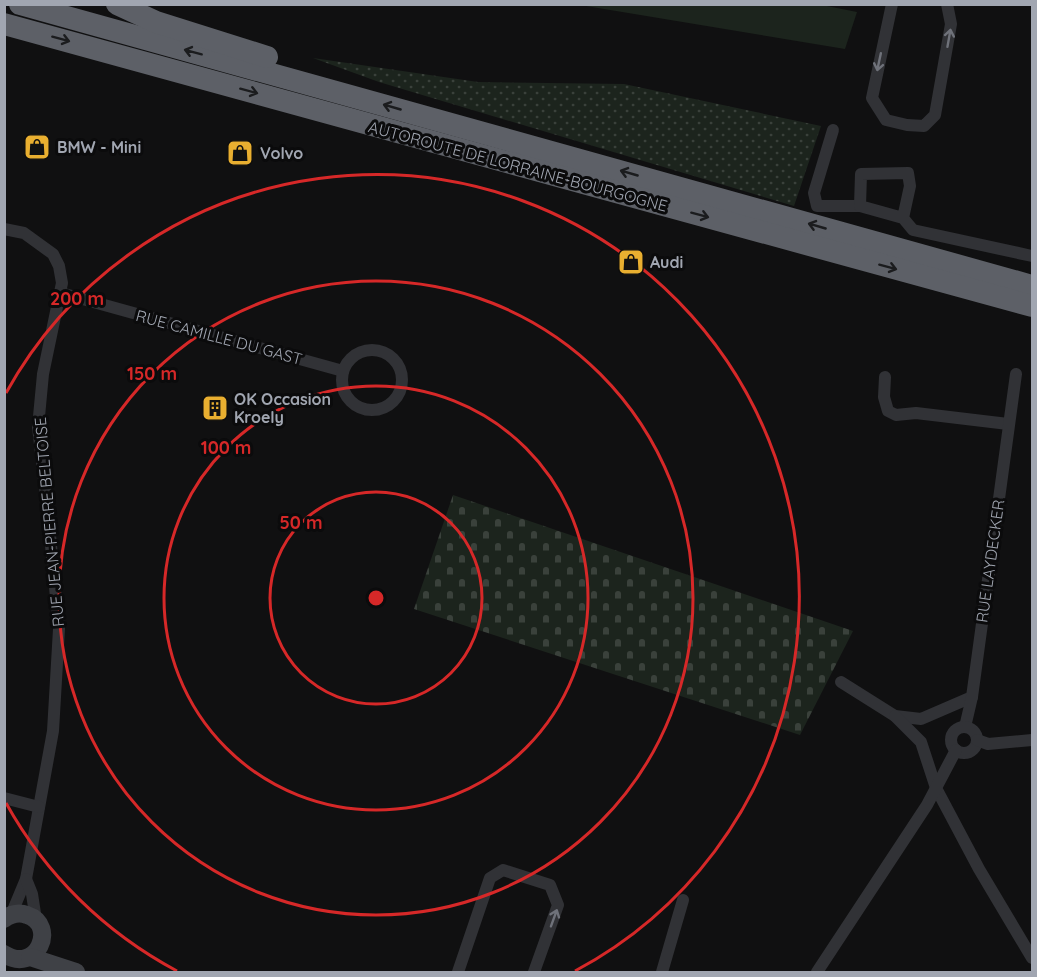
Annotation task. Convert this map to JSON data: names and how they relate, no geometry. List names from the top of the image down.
{
  "streets": {
    "highway": ["AUTOROUTE DE LORRAINE-BOURGOGNE"],
    "street": ["RUE CAMILLE DU GAST", "RUE JEAN-PIERRE BELTOISE", "RUE LAYDECKER"]
  },
  "crossings": [
    ["RUE CAMILLE DU GAST", "RUE JEAN-PIERRE BELTOISE"]
  ],
  "places": {
    "shop": ["BMW - Mini", "Volvo", "Audi"],
    "building": ["OK Occasion Kroely"]
  },
  "rings": [
    "200 m",
    "150 m",
    "100 m",
    "50 m"
  ]
}
